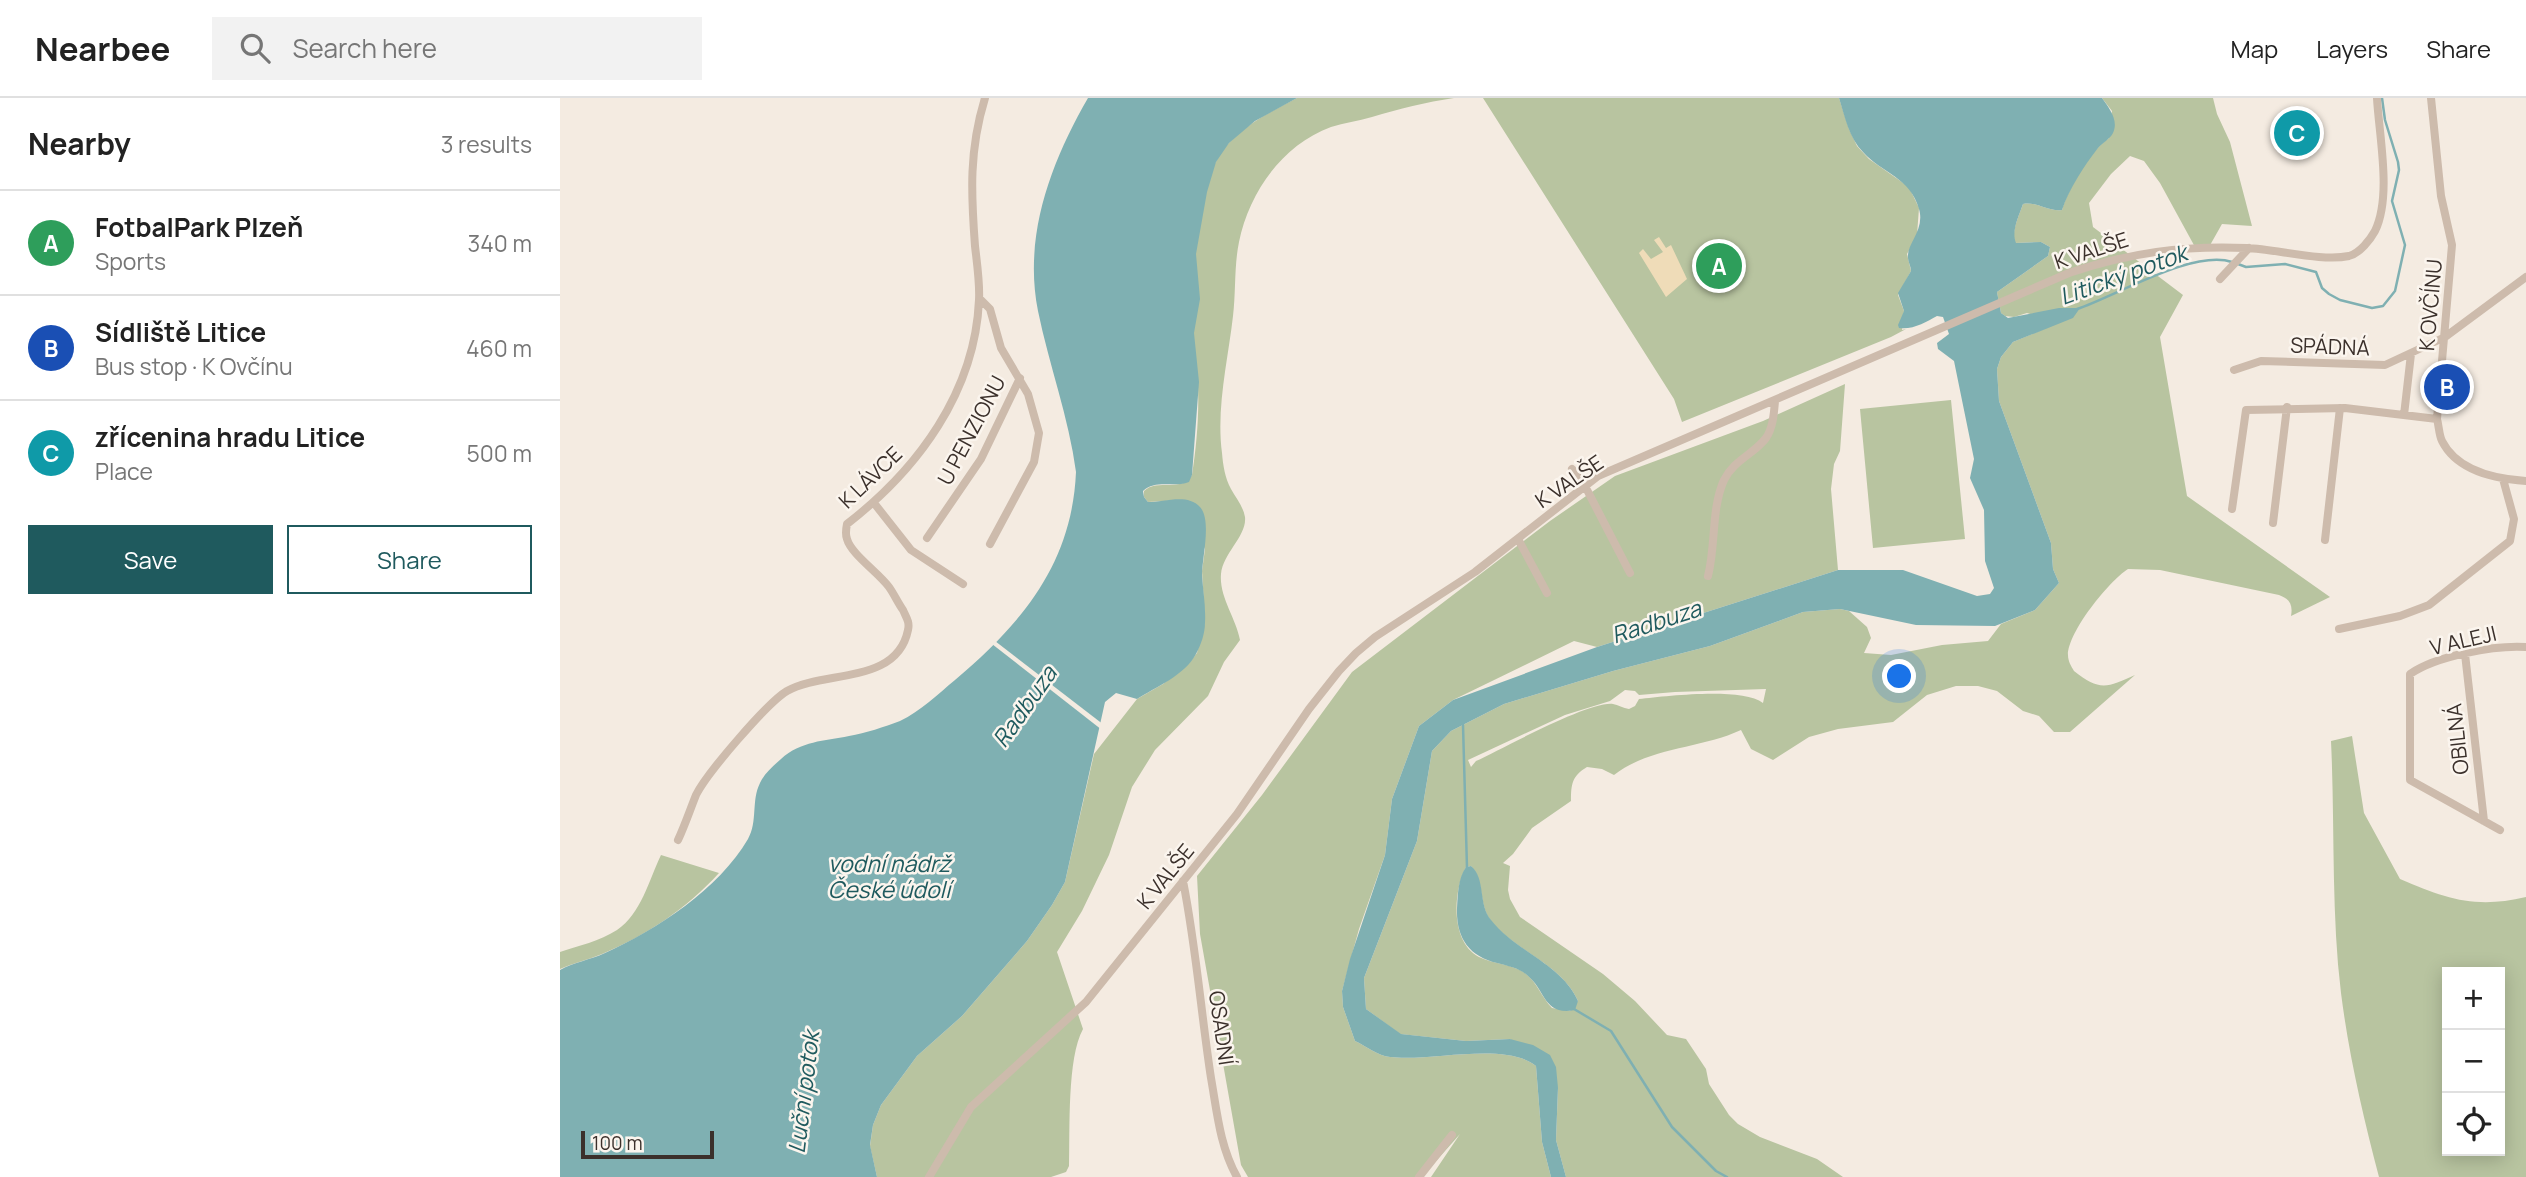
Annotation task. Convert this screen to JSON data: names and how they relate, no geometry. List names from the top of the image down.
{
  "streets": {
    "street": [
      "K VALŠE",
      "K OVČÍNU",
      "SPÁDNÁ",
      "U PENZIONU",
      "K LÁVCE",
      "V ALEJI",
      "OBILNÁ",
      "OSADNÍ"
    ]
  },
  "crossings": [
    ["K VALŠE", "OSADNÍ"],
    ["K OVČÍNU", "SPÁDNÁ"],
    ["U PENZIONU", "K LÁVCE"],
    ["V ALEJI", "OBILNÁ"]
  ],
  "water": [
    "Litický potok",
    "Radbuza",
    "vodní nádrž České údolí",
    "Luční potok"
  ],
  "scale_bar": "100 m",
  "page": {
    "header": "Nearbee",
    "search": "Search here",
    "nav": ["Map", "Layers", "Share"],
    "heading": ["Nearby", "3 results"],
    "pins": ["C", "A", "B"],
    "list": [
      {
        "mark": "A",
        "name": "FotbalPark Plzeň",
        "note": "Sports",
        "value": "340 m"
      },
      {
        "mark": "B",
        "name": "Sídliště Litice",
        "note": "Bus stop · K Ovčínu",
        "value": "460 m"
      },
      {
        "mark": "C",
        "name": "zřícenina hradu Litice",
        "note": "Place",
        "value": "500 m"
      }
    ],
    "buttons": ["Save", "Share"],
    "map_buttons": ["+", "−"],
    "scale": "100 m"
  }
}
